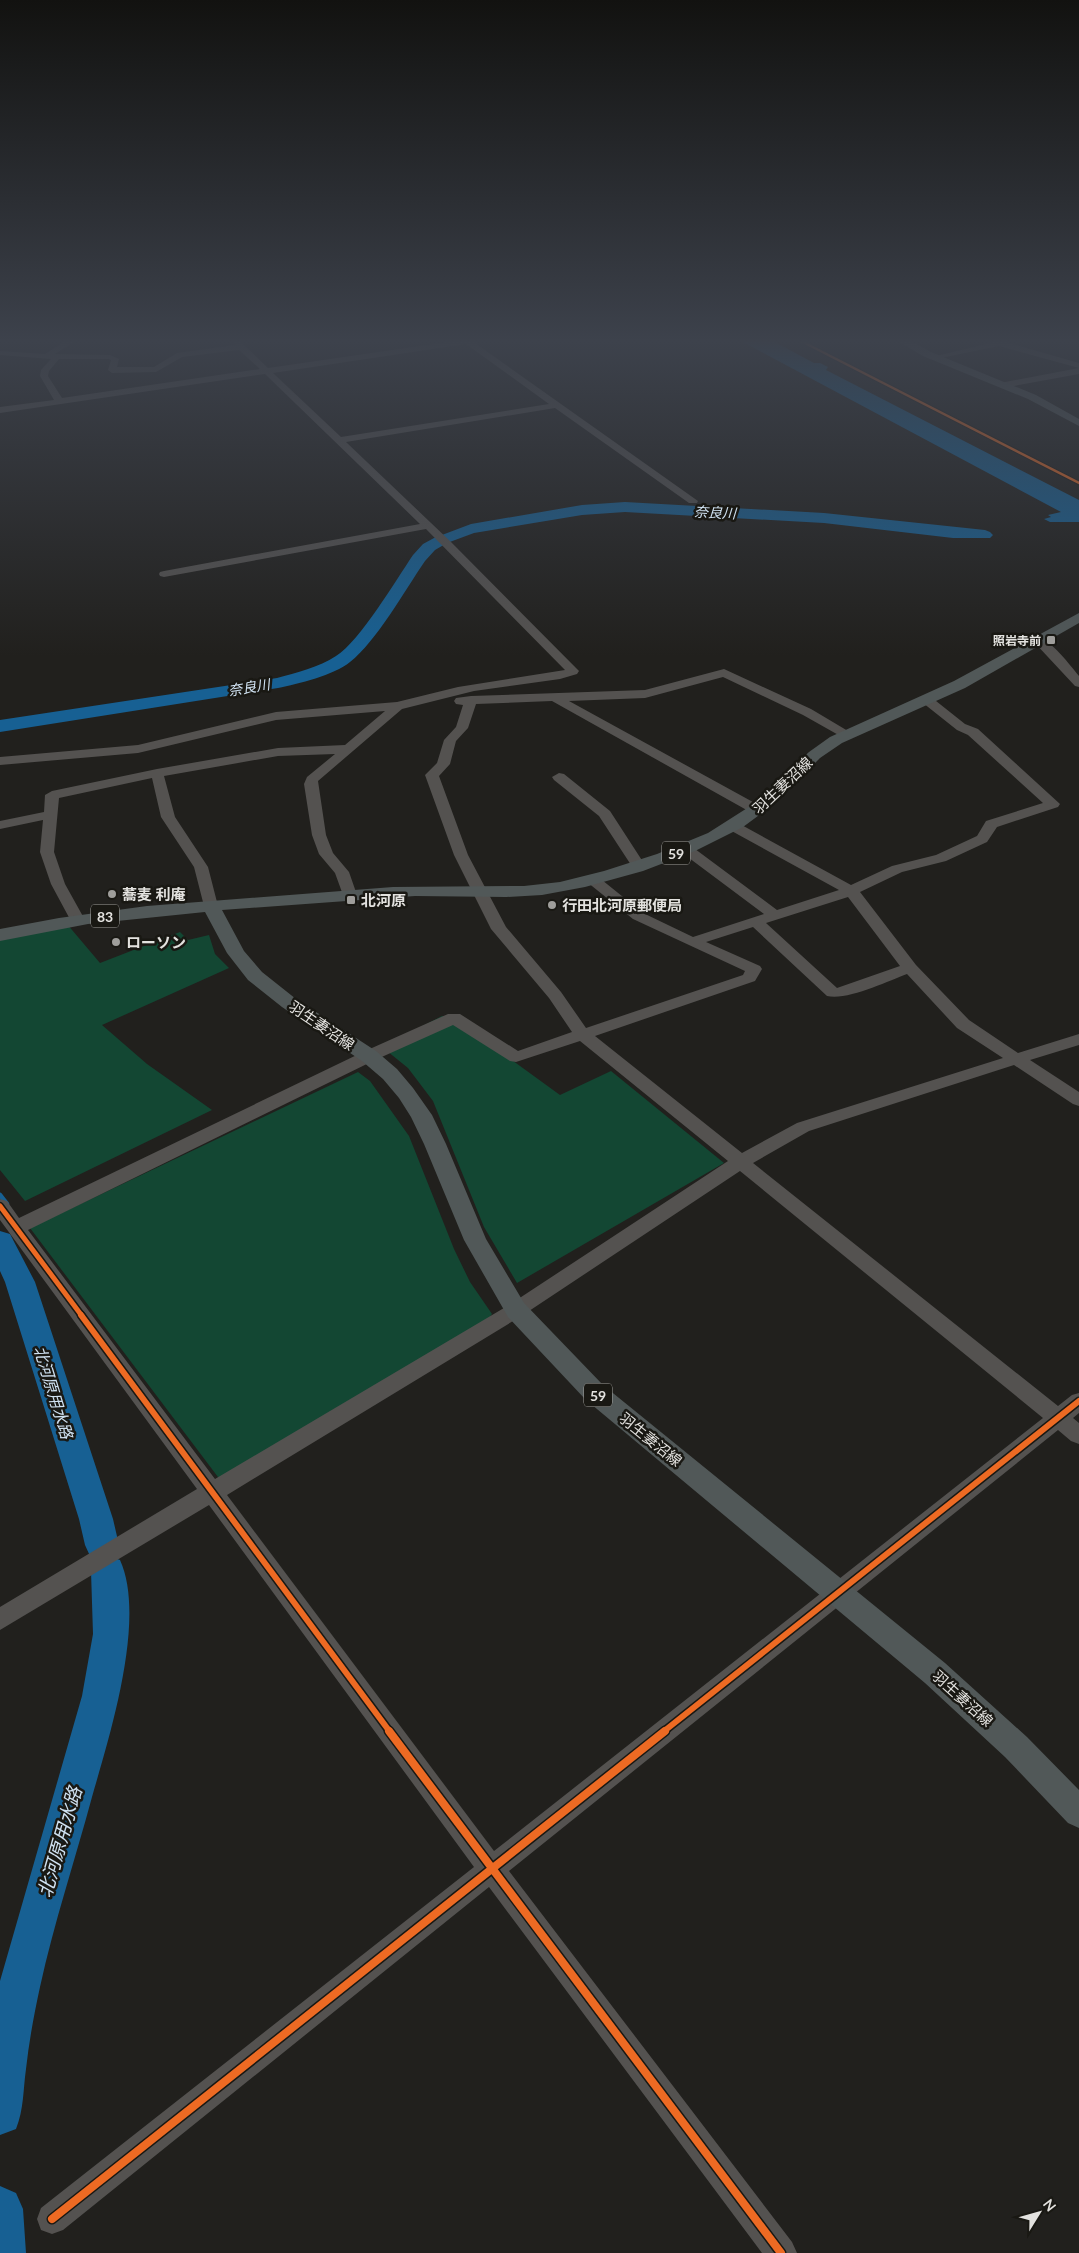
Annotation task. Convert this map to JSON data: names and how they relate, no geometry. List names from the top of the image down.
{
  "streets": {
    "main road": ["羽生妻沼線", "59", "83"]
  },
  "crossings": [
    ["羽生妻沼線", "83"]
  ],
  "water": ["奈良川", "北河原用水路"],
  "places": {
    "transit": ["照岩寺前", "北河原"],
    "other": ["蕎麦 利庵", "行田北河原郵便局", "ローソン"]
  },
  "north": "top right"
}
